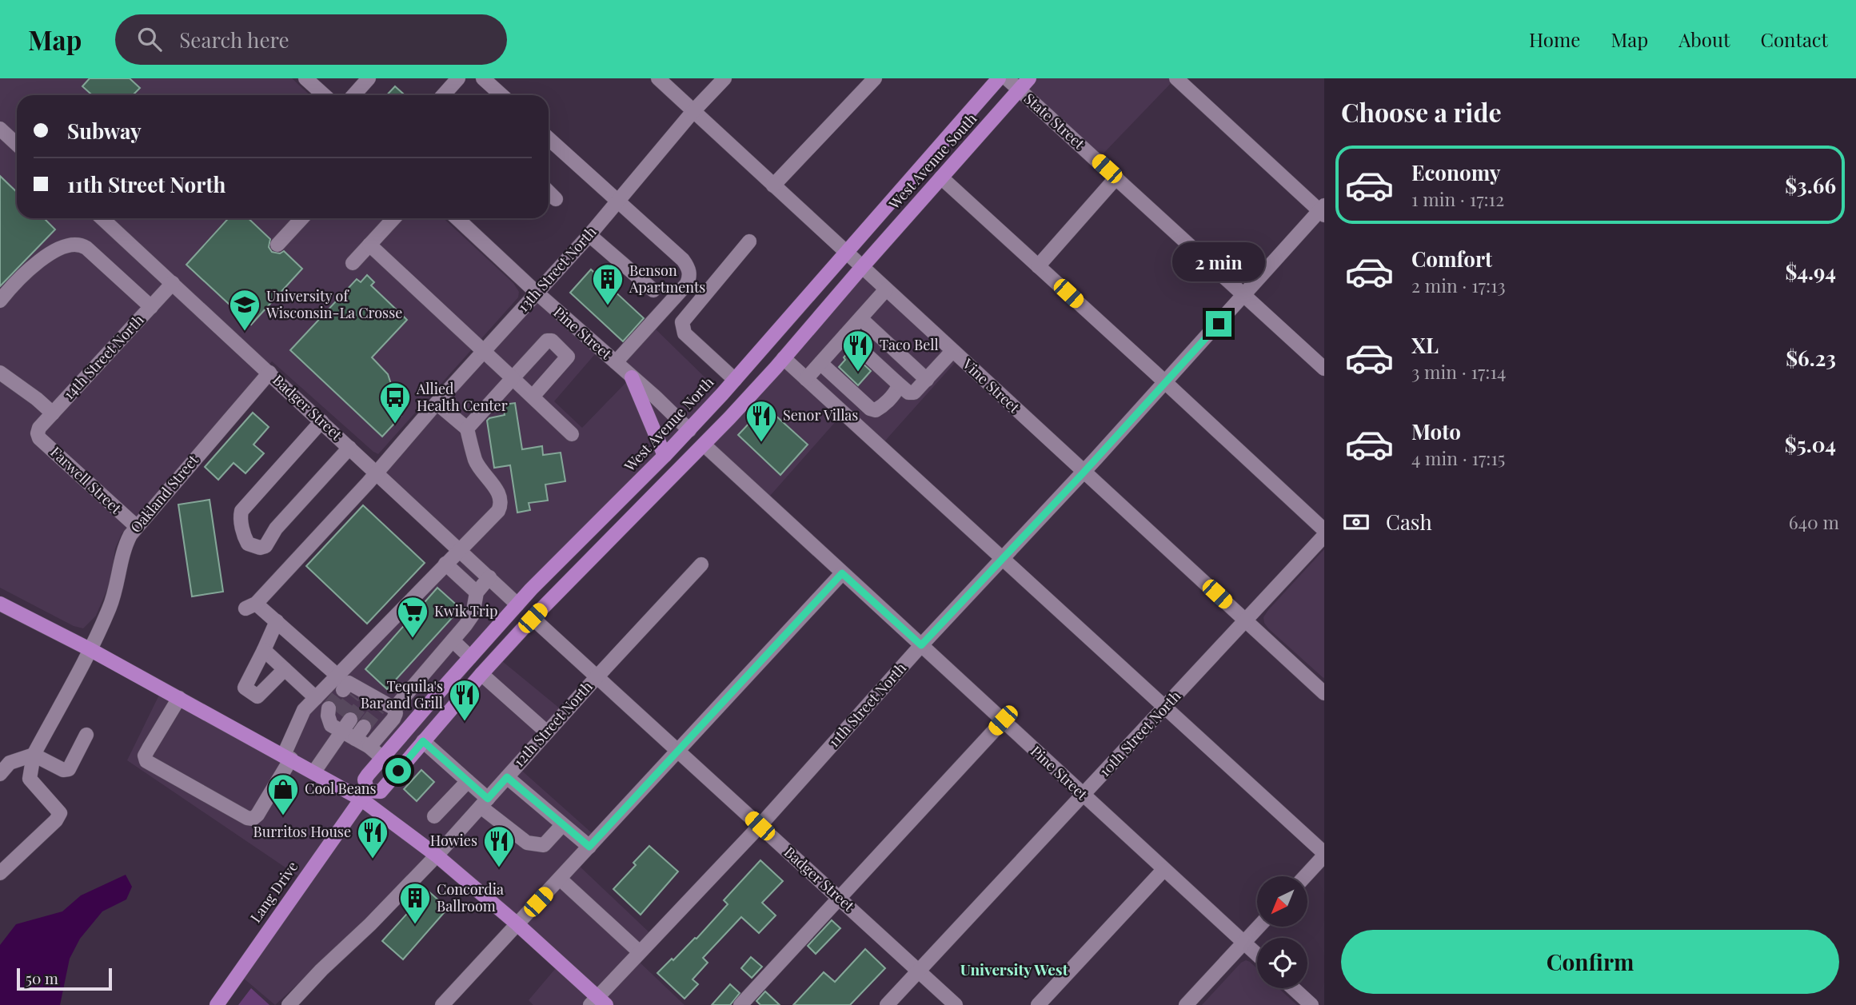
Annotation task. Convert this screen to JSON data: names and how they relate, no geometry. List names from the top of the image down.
{
  "streets": {
    "main road": ["West Avenue South", "West Avenue North", "Lang Drive"],
    "street": [
      "State Street",
      "13th Street North",
      "Pine Street",
      "14th Street North",
      "Vine Street",
      "Badger Street",
      "Farwell Street",
      "Oakland Street",
      "11th Street North",
      "12th Street North",
      "10th Street North"
    ]
  },
  "crossings": [
    ["State Street", "West Avenue South"],
    ["State Street", "11th Street North"],
    ["West Avenue South", "Vine Street"],
    ["13th Street North", "Pine Street"],
    ["13th Street North", "Vine Street"],
    ["13th Street North", "Badger Street"],
    ["Pine Street", "West Avenue North"],
    ["Pine Street", "11th Street North"],
    ["Pine Street", "10th Street North"],
    ["14th Street North", "Badger Street"],
    ["14th Street North", "Farwell Street"],
    ["Vine Street", "West Avenue North"],
    ["Vine Street", "11th Street North"],
    ["Vine Street", "10th Street North"],
    ["Badger Street", "West Avenue North"],
    ["Badger Street", "Oakland Street"],
    ["Badger Street", "11th Street North"],
    ["Badger Street", "12th Street North"],
    ["Badger Street", "10th Street North"],
    ["West Avenue North", "Lang Drive"],
    ["Farwell Street", "Oakland Street"]
  ],
  "districts": ["University West"],
  "places": {
    "building": ["Benson Apartments", "Concordia Ballroom"],
    "school or university": ["University of Wisconsin-La Crosse"],
    "restaurant": [
      "Taco Bell",
      "Senor Villas",
      "Tequila's Bar and Grill",
      "Burritos House",
      "Howies"
    ],
    "bus stop": ["Allied Health Center"],
    "supermarket": ["Kwik Trip"],
    "shop": ["Cool Beans"]
  },
  "scale_bar": "50 m",
  "north": "bottom left",
  "page": {
    "header": "Map",
    "search": "Search here",
    "nav": [
      "Home",
      "Map",
      "About",
      "Contact"
    ],
    "heading": "Choose a ride",
    "banner": ["Subway", "11th Street North"],
    "list": [
      {
        "name": "Economy",
        "note": "1 min · 17:12",
        "value": "$3.66"
      },
      {
        "name": "Comfort",
        "note": "2 min · 17:13",
        "value": "$4.94"
      },
      {
        "name": "XL",
        "note": "3 min · 17:14",
        "value": "$6.23"
      },
      {
        "name": "Moto",
        "note": "4 min · 17:15",
        "value": "$5.04"
      }
    ],
    "bubble": "2 min",
    "pay": ["Cash", "640 m"],
    "buttons": "Confirm",
    "scale": "50 m"
  }
}
